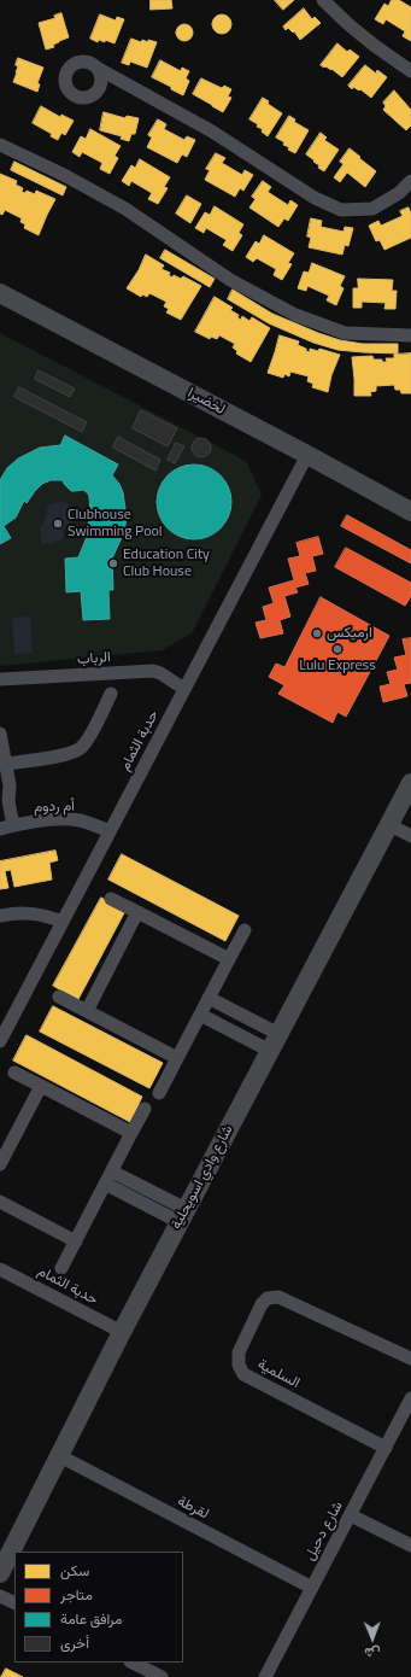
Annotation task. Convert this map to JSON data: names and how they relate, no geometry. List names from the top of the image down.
{
  "streets": {
    "street": [
      "لخضيرا",
      "الرباب",
      "حدبة الثمام",
      "أم ردوم",
      "شارع وادي اسويحلية",
      "السلمية",
      "لقرطة",
      "شارع دحيل"
    ]
  },
  "crossings": [
    ["لخضيرا", "حدبة الثمام"],
    ["الرباب", "حدبة الثمام"],
    ["حدبة الثمام", "أم ردوم"],
    ["حدبة الثمام", "شارع وادي اسويحلية"],
    ["شارع وادي اسويحلية", "لقرطة"],
    ["السلمية", "شارع دحيل"],
    ["لقرطة", "شارع دحيل"]
  ],
  "places": [
    "Clubhouse Swimming Pool",
    "Education City Club House",
    "ارميكس",
    "Lulu Express"
  ],
  "legend": [
    "سكن",
    "متاجر",
    "مرافق عامة",
    "أخرى"
  ],
  "north": "bottom"
}
